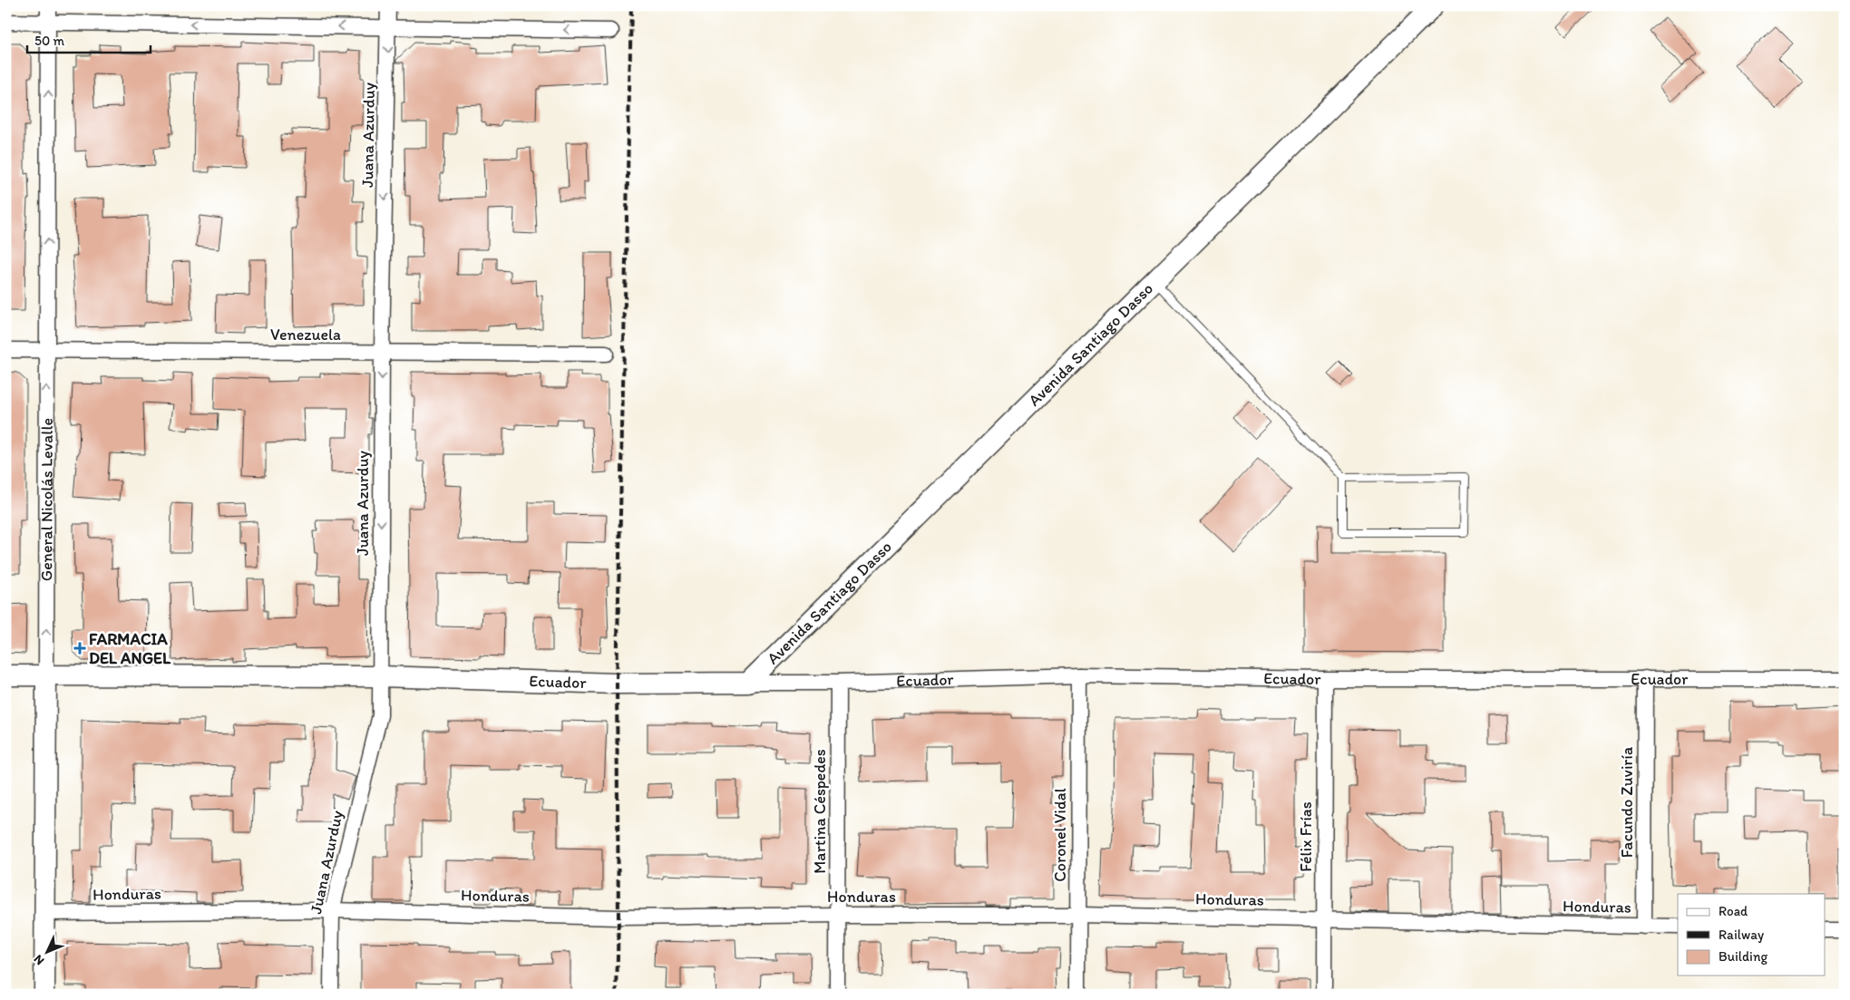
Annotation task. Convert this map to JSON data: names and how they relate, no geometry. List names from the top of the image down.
{
  "streets": {
    "main road": ["Avenida Santiago Dasso", "General Nicolás Levalle", "Ecuador"],
    "street": [
      "Juana Azurduy",
      "Venezuela",
      "Facundo Zuviría",
      "Martina Céspedes",
      "Coronel Vidal",
      "Félix Frías",
      "Honduras"
    ]
  },
  "crossings": [
    ["Juana Azurduy", "Venezuela"],
    ["Juana Azurduy", "Ecuador"],
    ["Juana Azurduy", "Honduras"],
    ["Venezuela", "General Nicolás Levalle"],
    ["Avenida Santiago Dasso", "Ecuador"],
    ["General Nicolás Levalle", "Ecuador"],
    ["General Nicolás Levalle", "Honduras"],
    ["Ecuador", "Facundo Zuviría"],
    ["Ecuador", "Martina Céspedes"],
    ["Ecuador", "Coronel Vidal"],
    ["Ecuador", "Félix Frías"],
    ["Facundo Zuviría", "Honduras"],
    ["Martina Céspedes", "Honduras"],
    ["Coronel Vidal", "Honduras"],
    ["Félix Frías", "Honduras"]
  ],
  "one_way": ["Juana Azurduy", "General Nicolás Levalle"],
  "places": {
    "health": ["FARMACIA DEL ANGEL"]
  },
  "legend": ["Road", "Railway", "Building"],
  "scale_bar": "50 m",
  "north": "bottom left"
}
